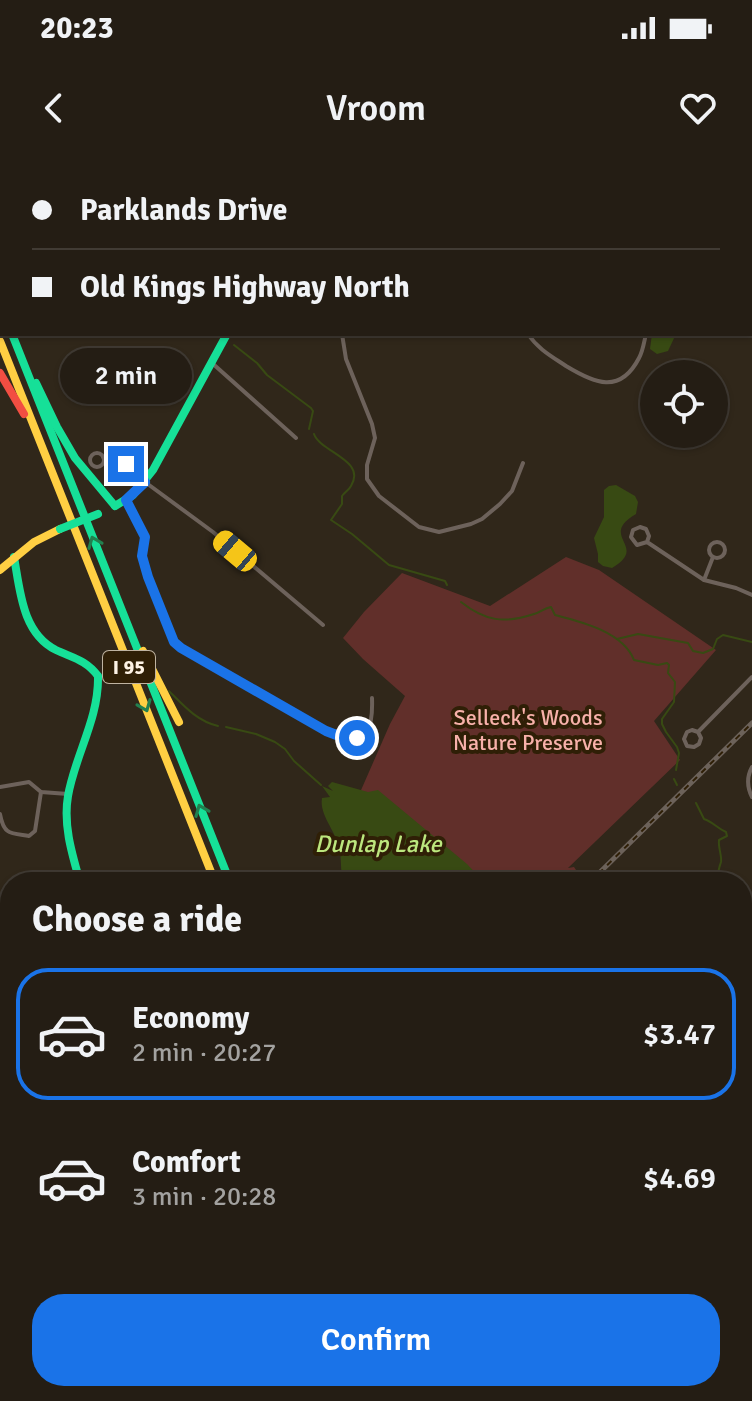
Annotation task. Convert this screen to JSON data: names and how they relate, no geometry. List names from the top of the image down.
{
  "streets": {
    "main road": ["I 95"]
  },
  "water": ["Dunlap Lake"],
  "parks": ["Selleck's Woods Nature Preserve"],
  "page": {
    "status": "20:23",
    "header": "Vroom",
    "banner": ["Parklands Drive", "Old Kings Highway North"],
    "bubble": "2 min",
    "heading": "Choose a ride",
    "list": [
      {
        "name": "Economy",
        "note": "2 min · 20:27",
        "value": "$3.47"
      },
      {
        "name": "Comfort",
        "note": "3 min · 20:28",
        "value": "$4.69"
      }
    ],
    "buttons": "Confirm"
  }
}
